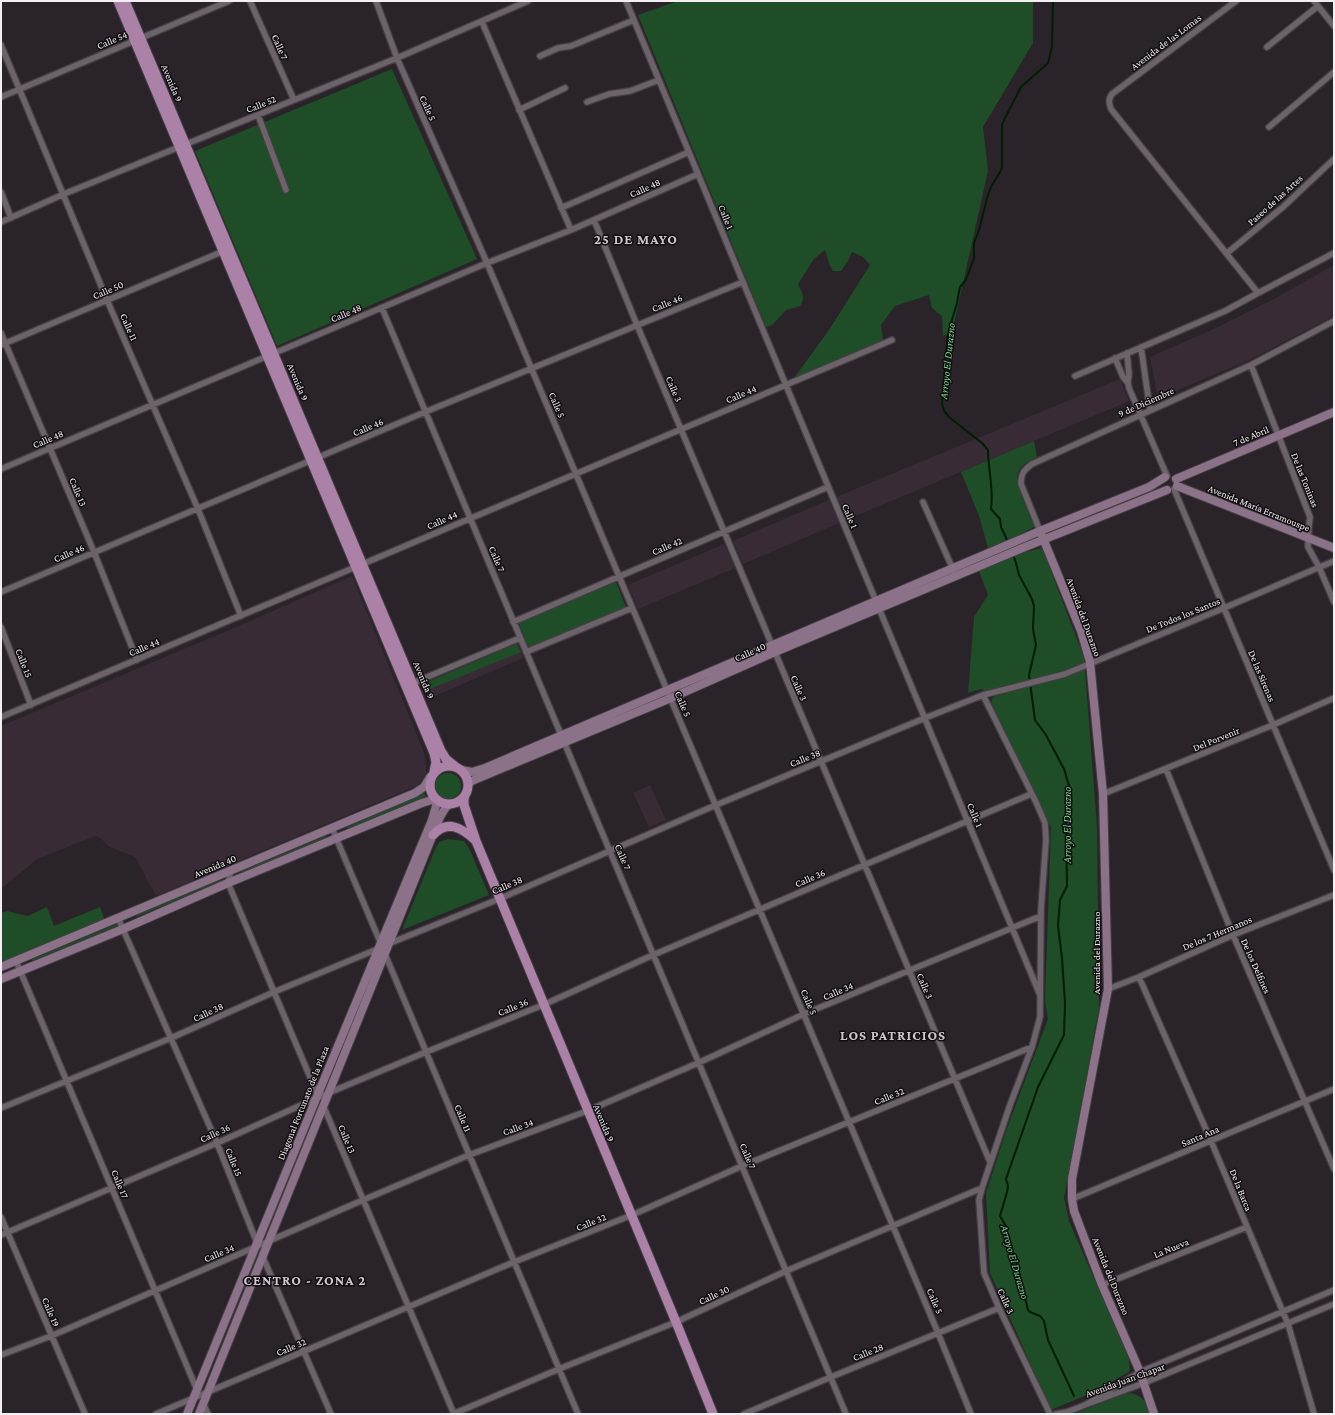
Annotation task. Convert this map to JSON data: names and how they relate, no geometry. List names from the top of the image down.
{
  "streets": {
    "main road": [
      "Avenida 9",
      "7 de Abril",
      "Avenida María Erramouspe",
      "Avenida del Durazno",
      "Calle 40",
      "Avenida 40",
      "Diagonal Fortunato de la Plaza"
    ],
    "street": [
      "Calle 54",
      "Avenida de las Lomas",
      "Calle 7",
      "Calle 52",
      "Calle 5",
      "Calle 48",
      "Paseo de las Artes",
      "Calle 1",
      "Calle 50",
      "Calle 46",
      "Calle 11",
      "Calle 3",
      "Calle 44",
      "9 de Diciembre",
      "De las Toninas",
      "Calle 13",
      "Calle 42",
      "De Todos los Santos",
      "Calle 15",
      "De las Sirenas",
      "Del Porvenir",
      "Calle 38",
      "Calle 36",
      "De los 7 Hermanos",
      "De los Delfines",
      "Calle 34",
      "Calle 32",
      "Santa Ana",
      "Calle 17",
      "De la Barca",
      "La Nueva",
      "Calle 30",
      "Calle 19",
      "Calle 28",
      "Avenida Juan Chapar"
    ]
  },
  "crossings": [
    ["Calle 54", "Avenida 9"],
    ["Calle 54", "Calle 11"],
    ["Avenida de las Lomas", "Paseo de las Artes"],
    ["Calle 7", "Calle 52"],
    ["Calle 7", "Calle 48"],
    ["Calle 7", "Calle 46"],
    ["Calle 7", "Calle 44"],
    ["Calle 7", "Calle 42"],
    ["Calle 7", "Calle 40"],
    ["Calle 7", "Calle 38"],
    ["Calle 7", "Calle 36"],
    ["Calle 7", "Calle 34"],
    ["Calle 7", "Calle 32"],
    ["Calle 7", "Calle 30"],
    ["Calle 7", "Calle 28"],
    ["Avenida 9", "Calle 52"],
    ["Avenida 9", "Calle 48"],
    ["Avenida 9", "Calle 50"],
    ["Avenida 9", "Calle 46"],
    ["Avenida 9", "Calle 44"],
    ["Avenida 9", "Calle 40"],
    ["Avenida 9", "Calle 38"],
    ["Avenida 9", "Avenida 40"],
    ["Avenida 9", "Calle 36"],
    ["Avenida 9", "Calle 34"],
    ["Avenida 9", "Calle 32"],
    ["Avenida 9", "Diagonal Fortunato de la Plaza"],
    ["Avenida 9", "Calle 30"],
    ["Calle 52", "Calle 5"],
    ["Calle 52", "Calle 11"],
    ["Calle 5", "Calle 48"],
    ["Calle 5", "Calle 46"],
    ["Calle 5", "Calle 44"],
    ["Calle 5", "Calle 42"],
    ["Calle 5", "Calle 40"],
    ["Calle 5", "Calle 38"],
    ["Calle 5", "Calle 36"],
    ["Calle 5", "Calle 34"],
    ["Calle 5", "Calle 32"],
    ["Calle 5", "Calle 30"],
    ["Calle 5", "Calle 28"],
    ["Calle 48", "Calle 1"],
    ["Calle 48", "Calle 11"],
    ["Calle 48", "Calle 3"],
    ["Calle 48", "Calle 13"],
    ["Calle 1", "Calle 46"],
    ["Calle 1", "Calle 3"],
    ["Calle 1", "Calle 44"],
    ["Calle 1", "Calle 42"],
    ["Calle 1", "Calle 40"],
    ["Calle 1", "Calle 38"],
    ["Calle 1", "Calle 36"],
    ["Calle 1", "Calle 34"],
    ["Calle 1", "Calle 32"],
    ["Calle 50", "Calle 11"],
    ["Calle 50", "Calle 13"],
    ["Calle 46", "Calle 11"],
    ["Calle 46", "Calle 3"],
    ["Calle 46", "Calle 13"],
    ["Calle 11", "Calle 44"],
    ["Calle 11", "Calle 38"],
    ["Calle 11", "Avenida 40"],
    ["Calle 11", "Calle 36"],
    ["Calle 11", "Calle 34"],
    ["Calle 11", "Calle 32"],
    ["Calle 11", "Diagonal Fortunato de la Plaza"],
    ["Calle 11", "Calle 30"],
    ["Calle 3", "Calle 44"],
    ["Calle 3", "Calle 42"],
    ["Calle 3", "Calle 40"],
    ["Calle 3", "Calle 38"],
    ["Calle 3", "Calle 36"],
    ["Calle 3", "Calle 34"],
    ["Calle 3", "Calle 32"],
    ["Calle 3", "Calle 30"],
    ["Calle 3", "Calle 28"],
    ["Calle 44", "Calle 13"],
    ["Calle 44", "Calle 15"],
    ["9 de Diciembre", "De las Toninas"],
    ["9 de Diciembre", "Avenida del Durazno"],
    ["7 de Abril", "De las Toninas"],
    ["7 de Abril", "Avenida María Erramouspe"],
    ["7 de Abril", "Avenida del Durazno"],
    ["7 de Abril", "De las Sirenas"],
    ["De las Toninas", "Avenida María Erramouspe"],
    ["De las Toninas", "De Todos los Santos"],
    ["Calle 13", "Calle 38"],
    ["Calle 13", "Avenida 40"],
    ["Calle 13", "Calle 36"],
    ["Calle 13", "Calle 34"],
    ["Calle 13", "Calle 32"],
    ["Calle 13", "Diagonal Fortunato de la Plaza"],
    ["Calle 13", "Calle 30"],
    ["Avenida María Erramouspe", "De las Sirenas"],
    ["De Todos los Santos", "Avenida del Durazno"],
    ["De Todos los Santos", "De las Sirenas"],
    ["De Todos los Santos", "Calle 38"],
    ["Avenida del Durazno", "Del Porvenir"],
    ["Avenida del Durazno", "De los 7 Hermanos"],
    ["Avenida del Durazno", "Santa Ana"],
    ["Avenida del Durazno", "La Nueva"],
    ["Avenida del Durazno", "Avenida Juan Chapar"],
    ["Calle 40", "Avenida 40"],
    ["Calle 40", "Diagonal Fortunato de la Plaza"],
    ["Calle 15", "Calle 38"],
    ["Calle 15", "Avenida 40"],
    ["Calle 15", "Calle 36"],
    ["Calle 15", "Calle 34"],
    ["Calle 15", "Calle 32"],
    ["Calle 15", "Diagonal Fortunato de la Plaza"],
    ["De las Sirenas", "Del Porvenir"],
    ["Del Porvenir", "De los Delfines"],
    ["Calle 38", "Diagonal Fortunato de la Plaza"],
    ["Calle 38", "Calle 17"],
    ["Avenida 40", "Diagonal Fortunato de la Plaza"],
    ["Avenida 40", "Calle 17"],
    ["Calle 36", "Diagonal Fortunato de la Plaza"],
    ["Calle 36", "Calle 17"],
    ["Calle 36", "Calle 19"],
    ["De los 7 Hermanos", "De los Delfines"],
    ["De los 7 Hermanos", "De la Barca"],
    ["De los Delfines", "Santa Ana"],
    ["Calle 34", "Diagonal Fortunato de la Plaza"],
    ["Calle 34", "Calle 17"],
    ["Calle 34", "Calle 19"],
    ["Calle 32", "Diagonal Fortunato de la Plaza"],
    ["Calle 32", "Calle 17"],
    ["Diagonal Fortunato de la Plaza", "Calle 17"],
    ["Santa Ana", "De la Barca"],
    ["De la Barca", "La Nueva"],
    ["De la Barca", "Avenida Juan Chapar"]
  ],
  "districts": ["25 DE MAYO", "LOS PATRICIOS", "CENTRO - ZONA 2"],
  "water": ["Arroyo El Durazno"]
}
